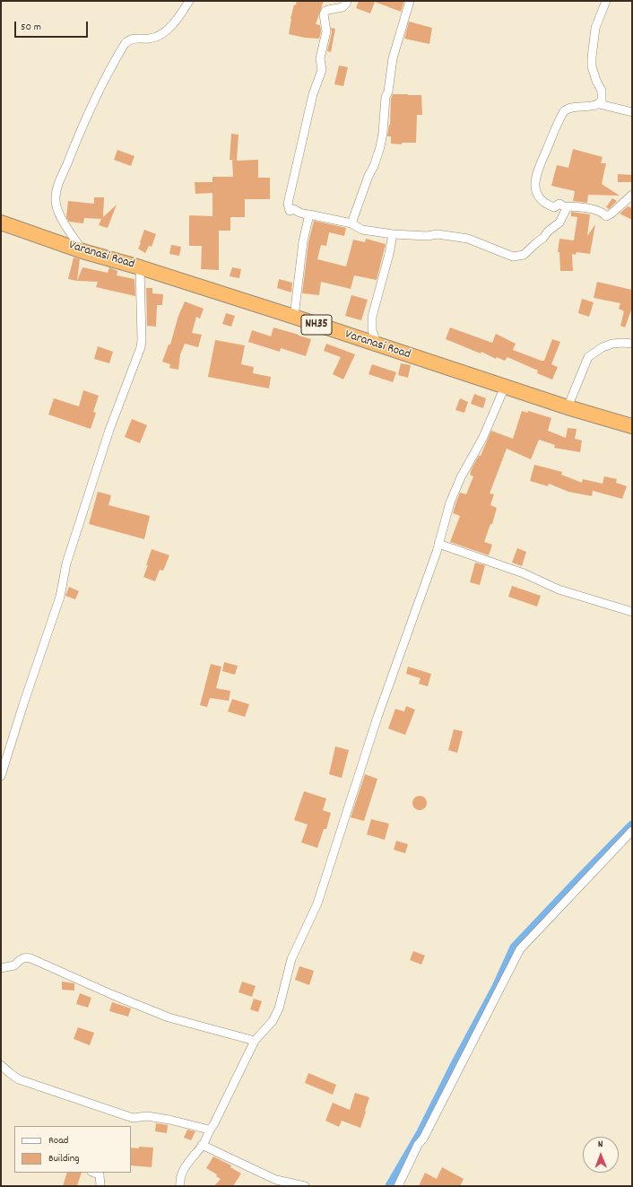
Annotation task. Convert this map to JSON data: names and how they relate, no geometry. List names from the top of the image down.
{
  "streets": {
    "highway": ["Varanasi Road", "NH35"]
  },
  "legend": ["Road", "Building"],
  "scale_bar": "50 m",
  "north": "top"
}
